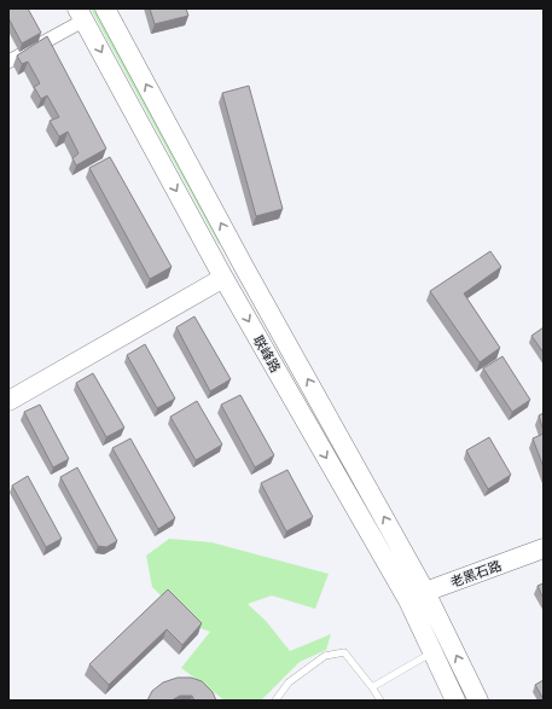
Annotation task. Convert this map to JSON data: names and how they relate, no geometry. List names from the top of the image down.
{
  "streets": {
    "main road": ["联峰路", "老黑石路"]
  },
  "crossings": [
    ["联峰路", "老黑石路"]
  ]
}
